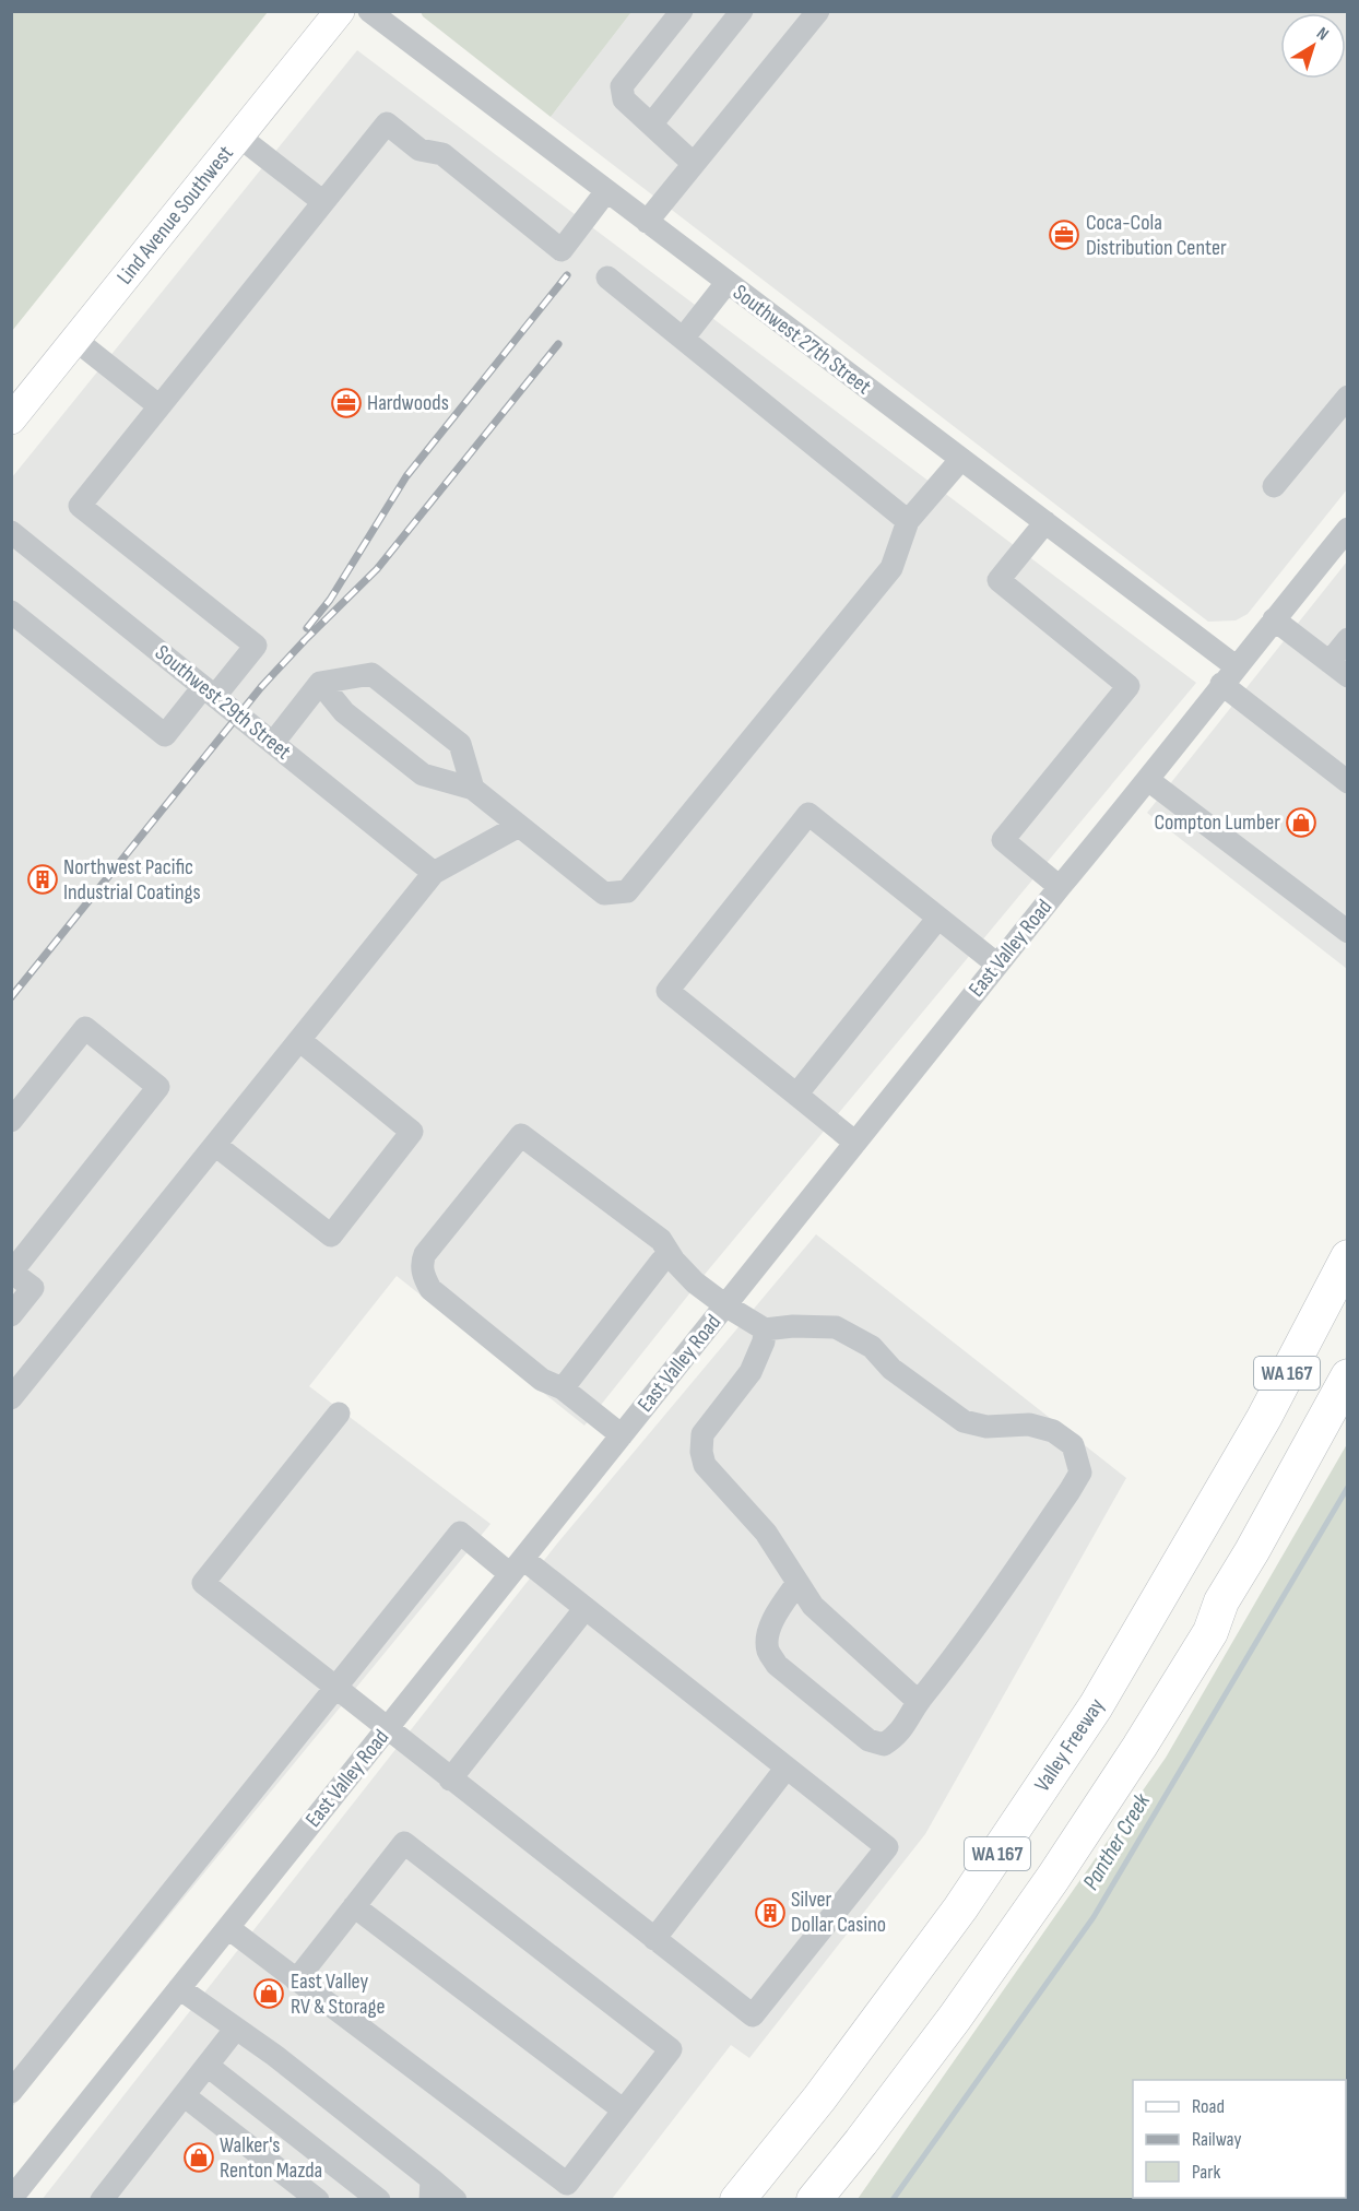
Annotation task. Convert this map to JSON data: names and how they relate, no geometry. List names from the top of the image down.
{
  "streets": {
    "highway": ["WA 167", "Valley Freeway"],
    "main road": ["Lind Avenue Southwest"],
    "street": ["Southwest 27th Street", "Southwest 29th Street", "East Valley Road"]
  },
  "crossings": [
    ["Southwest 27th Street", "East Valley Road"]
  ],
  "water": ["Panther Creek"],
  "places": {
    "office": ["Coca-Cola Distribution Center", "Hardwoods"],
    "shop": ["Compton Lumber", "East Valley RV & Storage", "Walker's Renton Mazda"],
    "building": ["Northwest Pacific Industrial Coatings", "Silver Dollar Casino"]
  },
  "legend": ["Road", "Railway", "Park"],
  "north": "top right"
}
